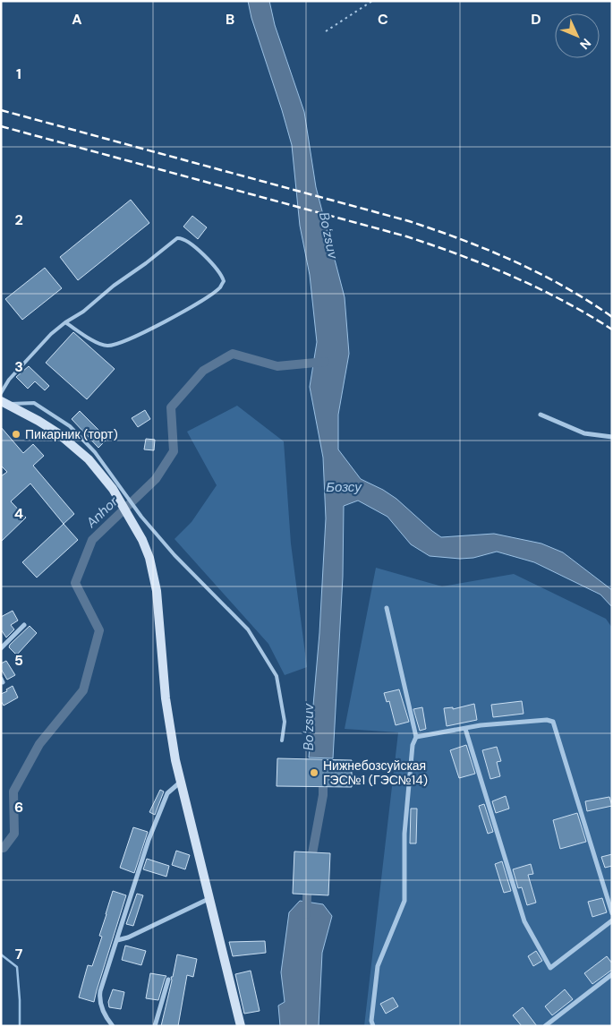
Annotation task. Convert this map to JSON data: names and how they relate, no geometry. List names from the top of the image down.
{
  "water": ["Boʻzsuv", "Бозсу", "Anhor"],
  "places": ["Пикарник (торт)", "Нижнебозсуйская ГЭС№1 (ГЭС№14)"],
  "north": "bottom right",
  "grid": {
    "columns": [
      "A",
      "B",
      "C",
      "D"
    ],
    "rows": [
      "1",
      "2",
      "3",
      "4",
      "5",
      "6",
      "7"
    ]
  }
}
